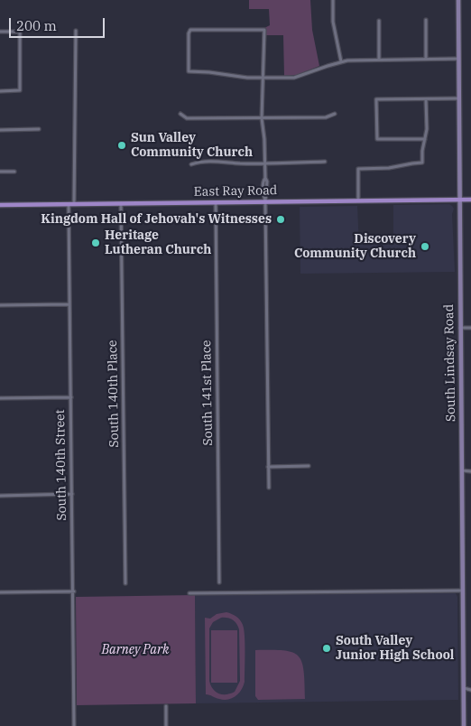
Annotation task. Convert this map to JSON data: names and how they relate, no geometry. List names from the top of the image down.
{
  "streets": {
    "main road": ["East Ray Road", "South Lindsay Road"],
    "street": ["South 141st Place", "South 140th Place", "South 140th Street"]
  },
  "crossings": [
    ["East Ray Road", "South Lindsay Road"],
    ["East Ray Road", "South 141st Place"],
    ["East Ray Road", "South 140th Place"],
    ["East Ray Road", "South 140th Street"]
  ],
  "parks": ["Barney Park"],
  "places": [
    "Sun Valley Community Church",
    "Kingdom Hall of Jehovah's Witnesses",
    "Heritage Lutheran Church",
    "Discovery Community Church",
    "South Valley Junior High School"
  ],
  "scale_bar": "200 m"
}
